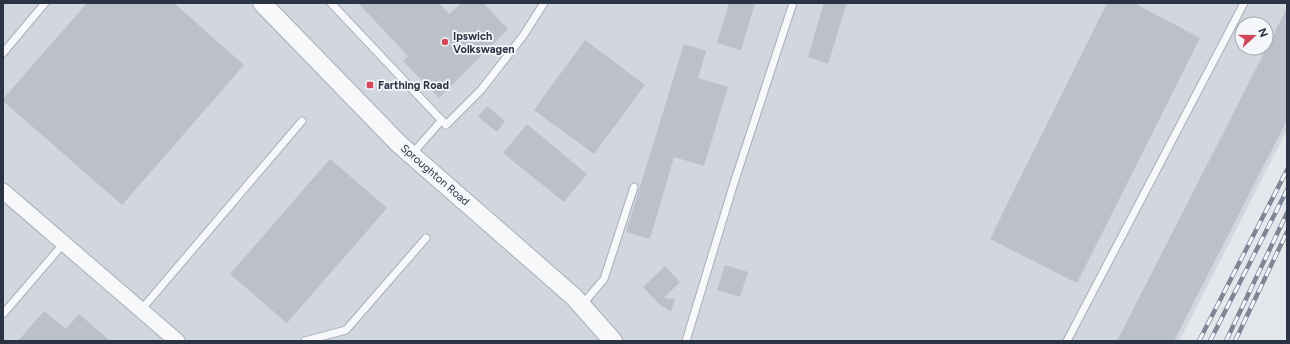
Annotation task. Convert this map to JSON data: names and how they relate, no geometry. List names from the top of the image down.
{
  "streets": {
    "street": ["Sproughton Road"]
  },
  "places": {
    "other": ["Ipswich Volkswagen"],
    "transit": ["Farthing Road"]
  },
  "north": "right"
}
